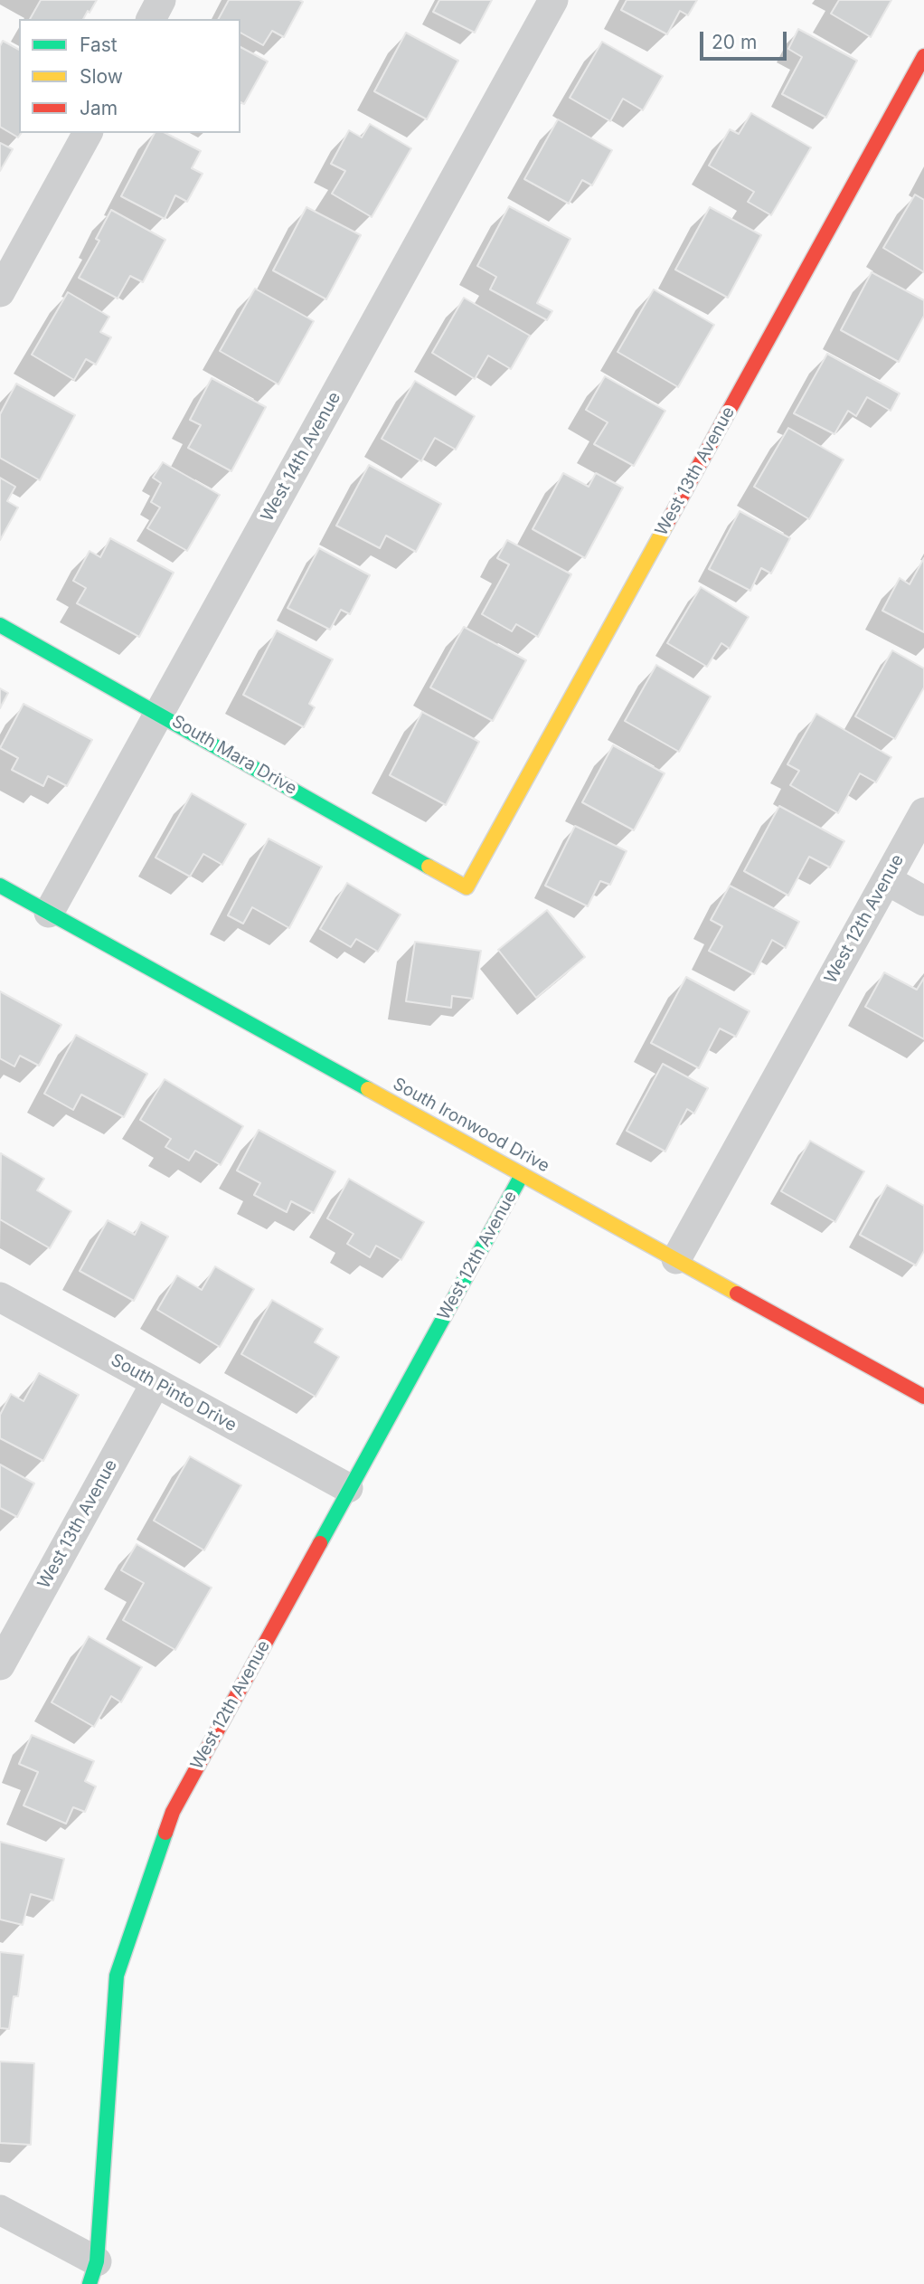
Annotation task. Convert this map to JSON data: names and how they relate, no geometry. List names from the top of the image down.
{
  "streets": {
    "street": [
      "West 14th Avenue",
      "West 13th Avenue",
      "South Mara Drive",
      "West 12th Avenue",
      "South Ironwood Drive",
      "South Pinto Drive"
    ]
  },
  "crossings": [
    ["West 14th Avenue", "South Mara Drive"],
    ["West 14th Avenue", "South Ironwood Drive"],
    ["West 13th Avenue", "South Mara Drive"],
    ["West 13th Avenue", "South Pinto Drive"],
    ["West 12th Avenue", "South Ironwood Drive"],
    ["West 12th Avenue", "South Pinto Drive"]
  ],
  "legend": ["Fast", "Slow", "Jam"],
  "scale_bar": "20 m"
}
